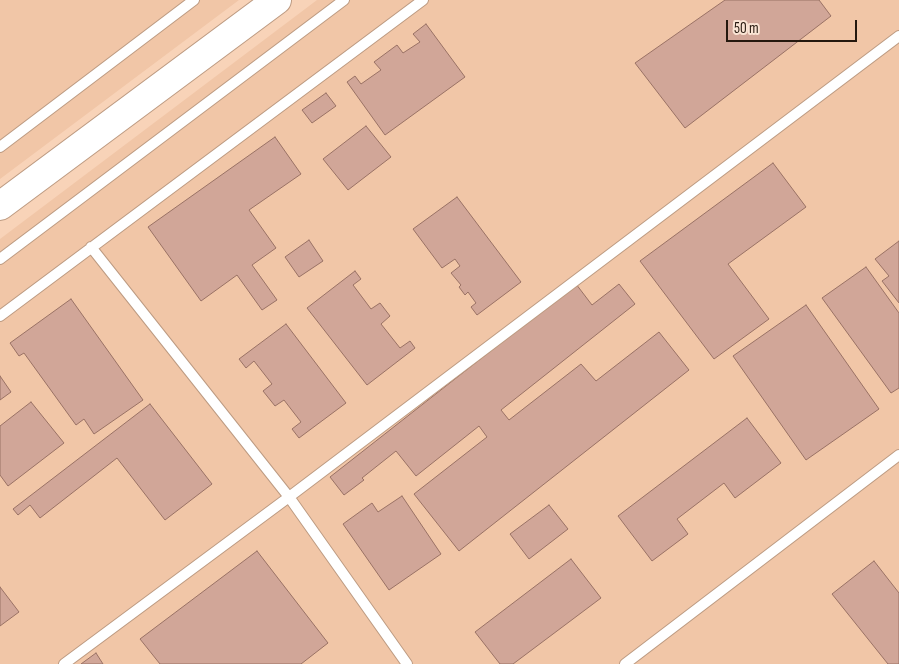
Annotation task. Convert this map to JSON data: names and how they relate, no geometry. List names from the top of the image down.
{
  "scale_bar": "50 m"
}
